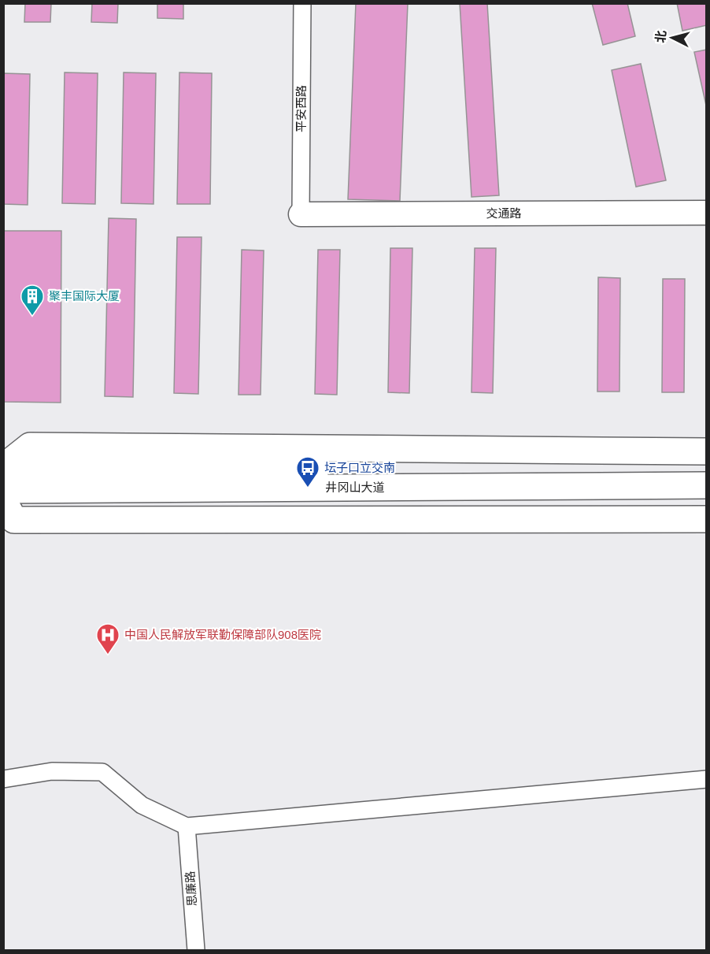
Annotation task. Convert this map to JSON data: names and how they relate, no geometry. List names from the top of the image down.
{
  "streets": {
    "main road": ["井冈山大道"],
    "street": ["平安西路", "交通路", "思廉路"]
  },
  "crossings": [
    ["平安西路", "交通路"]
  ],
  "places": {
    "building": ["聚丰国际大厦"],
    "bus stop": ["坛子口立交南"],
    "hospital": ["中国人民解放军联勤保障部队908医院"]
  },
  "north": "left"
}
